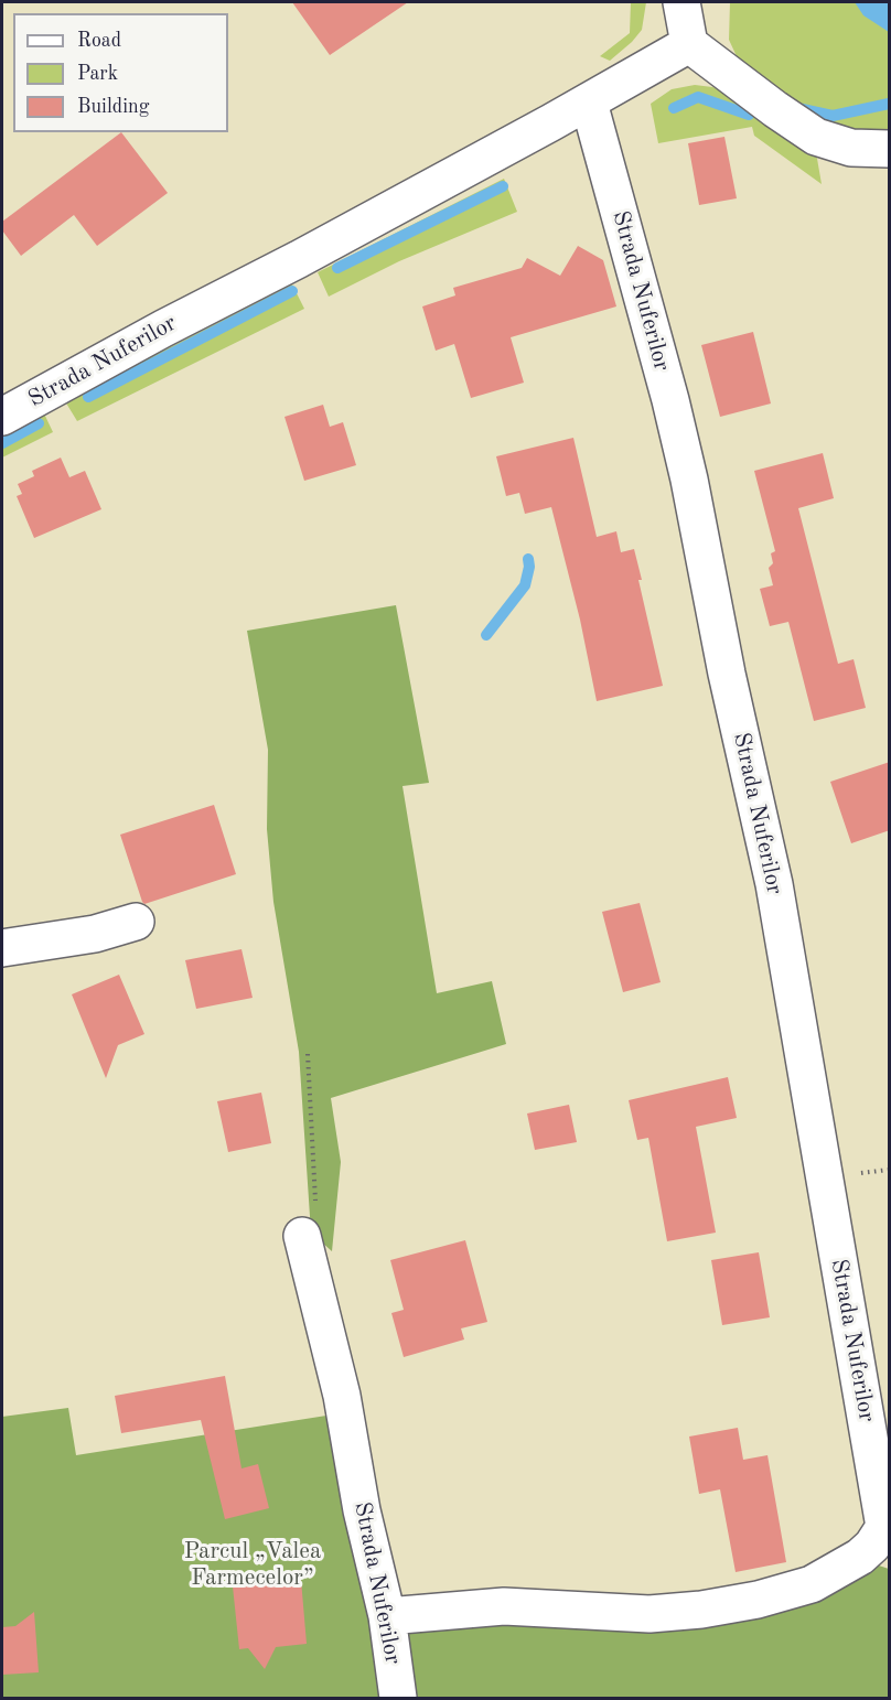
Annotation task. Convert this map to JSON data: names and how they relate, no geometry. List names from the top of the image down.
{
  "streets": {
    "street": ["Strada Nuferilor"]
  },
  "parks": ["Parcul „Valea Farmecelor”"],
  "legend": ["Road", "Park", "Building"]
}
